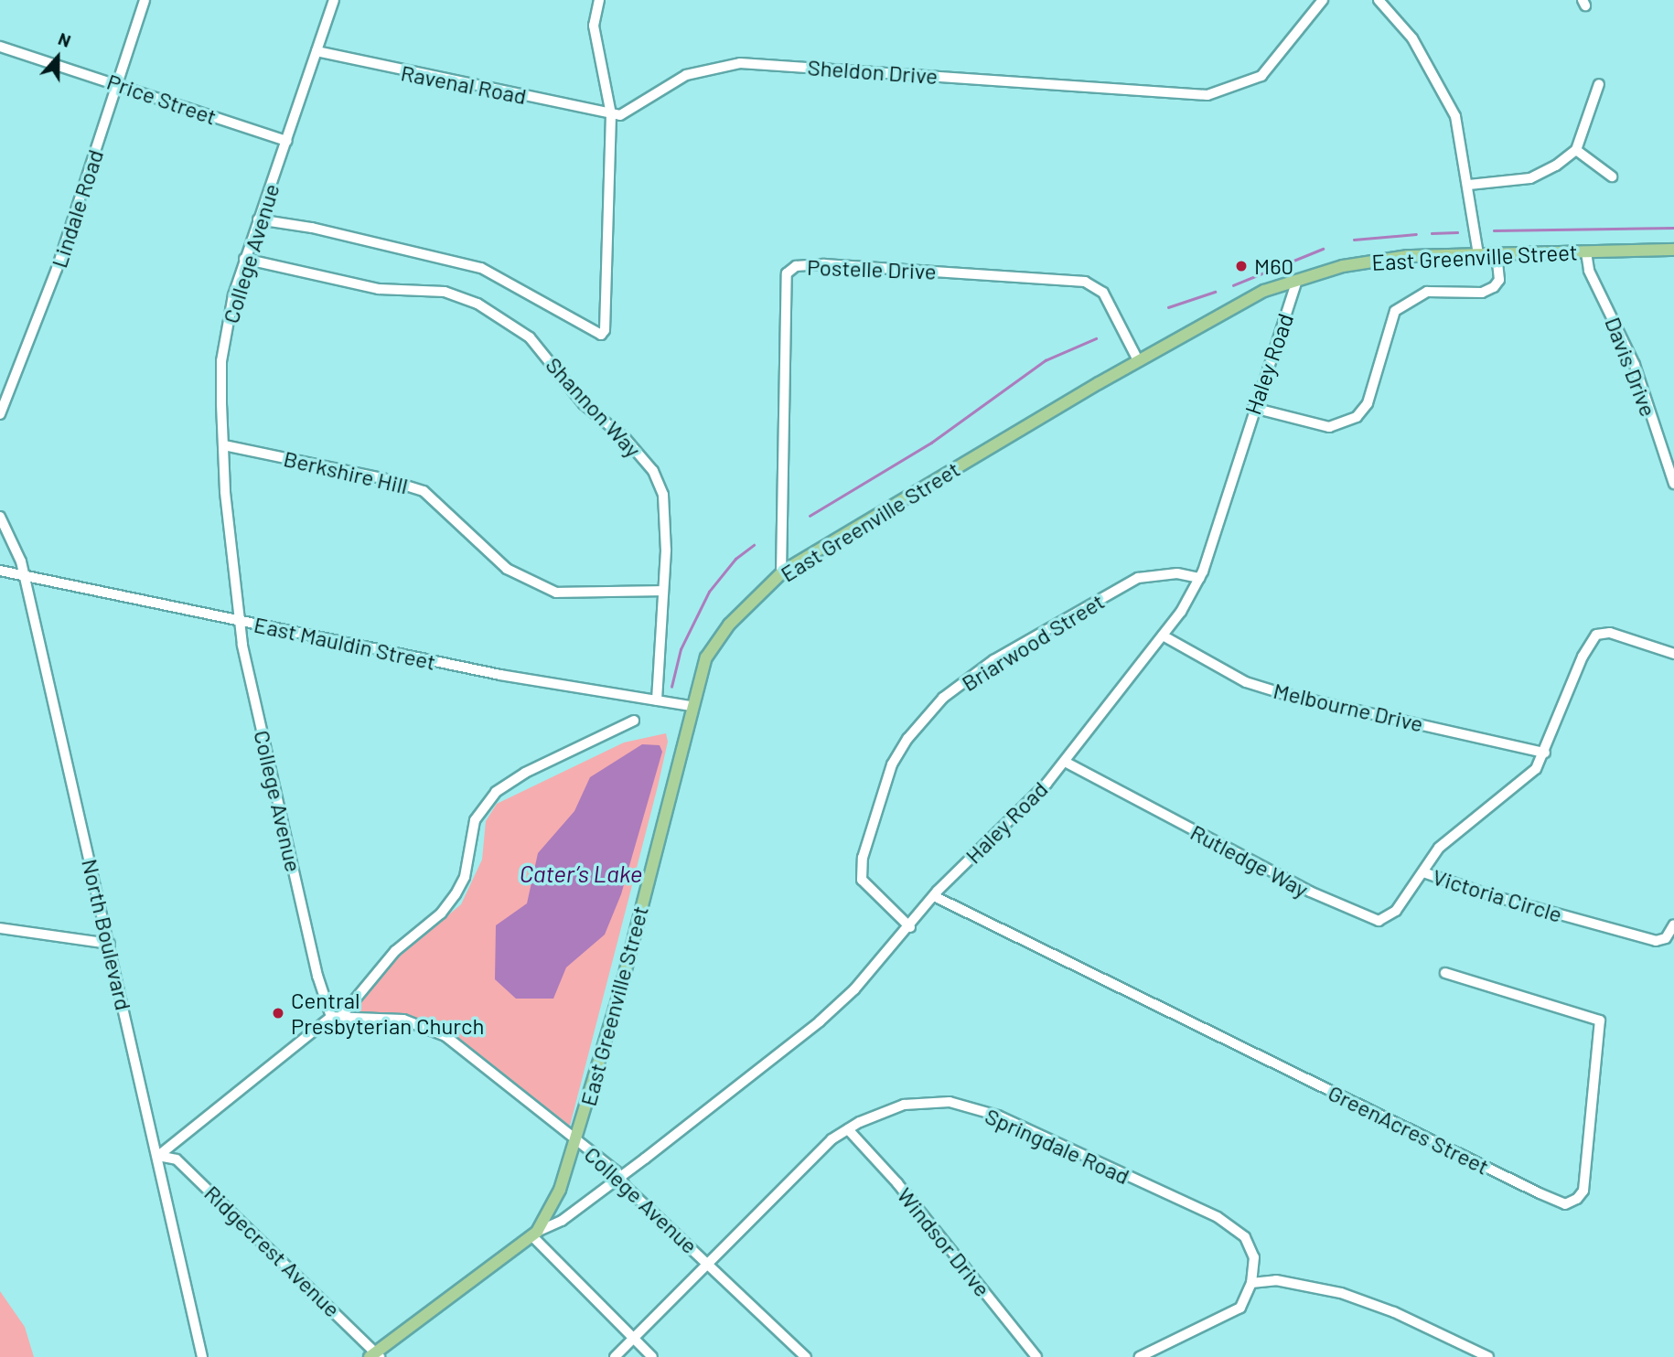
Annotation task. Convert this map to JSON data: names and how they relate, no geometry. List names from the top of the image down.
{
  "streets": {
    "main road": ["East Greenville Street"],
    "street": [
      "Sheldon Drive",
      "Ravenal Road",
      "Price Street",
      "Lindale Road",
      "College Avenue",
      "Postelle Drive",
      "Haley Road",
      "Davis Drive",
      "Shannon Way",
      "Berkshire Hill",
      "Briarwood Street",
      "East Mauldin Street",
      "Melbourne Drive",
      "Rutledge Way",
      "Victoria Circle",
      "North Boulevard",
      "GreenAcres Street",
      "Springdale Road",
      "Windsor Drive",
      "Ridgecrest Avenue"
    ]
  },
  "crossings": [
    ["Sheldon Drive", "Ravenal Road"],
    ["Sheldon Drive", "Shannon Way"],
    ["Ravenal Road", "College Avenue"],
    ["Ravenal Road", "Shannon Way"],
    ["Price Street", "Lindale Road"],
    ["Price Street", "College Avenue"],
    ["College Avenue", "East Greenville Street"],
    ["College Avenue", "Haley Road"],
    ["College Avenue", "Shannon Way"],
    ["College Avenue", "Berkshire Hill"],
    ["College Avenue", "East Mauldin Street"],
    ["College Avenue", "Springdale Road"],
    ["East Greenville Street", "Postelle Drive"],
    ["East Greenville Street", "Haley Road"],
    ["East Greenville Street", "Davis Drive"],
    ["East Greenville Street", "East Mauldin Street"],
    ["East Greenville Street", "Ridgecrest Avenue"],
    ["Haley Road", "Briarwood Street"],
    ["Haley Road", "Melbourne Drive"],
    ["Haley Road", "Rutledge Way"],
    ["Haley Road", "GreenAcres Street"],
    ["Shannon Way", "Berkshire Hill"],
    ["Shannon Way", "East Mauldin Street"],
    ["East Mauldin Street", "North Boulevard"],
    ["Melbourne Drive", "Victoria Circle"],
    ["Rutledge Way", "Victoria Circle"],
    ["North Boulevard", "Ridgecrest Avenue"],
    ["Springdale Road", "Windsor Drive"]
  ],
  "water": ["Cater’s Lake"],
  "places": ["M60", "Central Presbyterian Church"],
  "north": "top"
}
